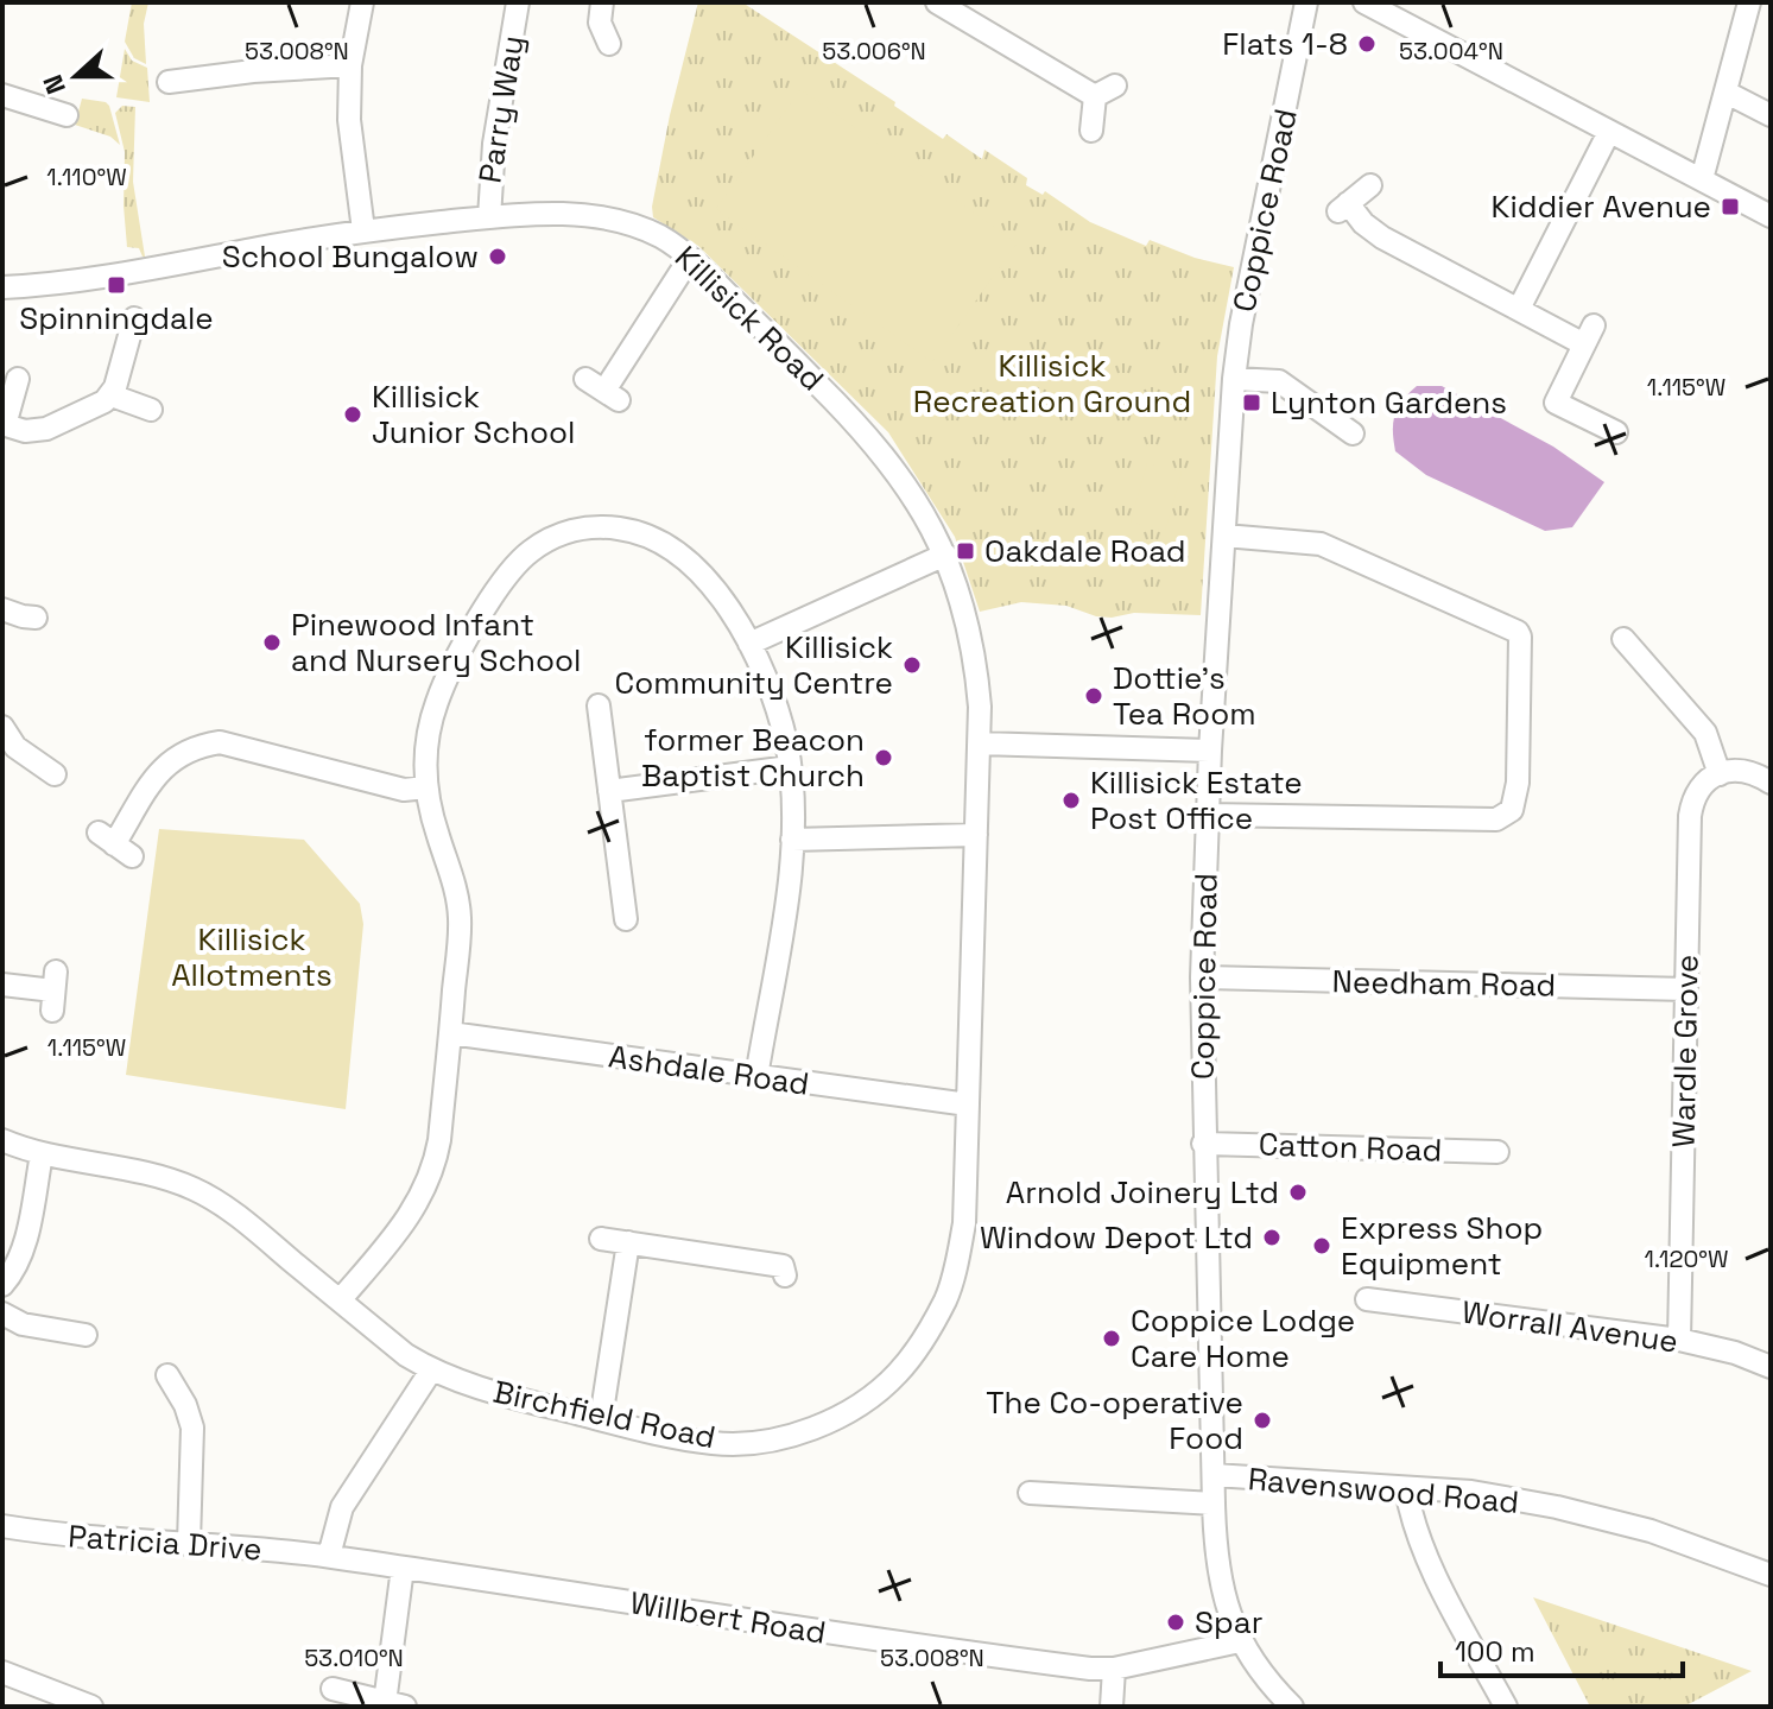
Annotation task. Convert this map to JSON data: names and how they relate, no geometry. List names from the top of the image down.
{
  "streets": {
    "street": [
      "Parry Way",
      "Coppice Road",
      "Killisick Road",
      "Needham Road",
      "Wardle Grove",
      "Ashdale Road",
      "Catton Road",
      "Worrall Avenue",
      "Birchfield Road",
      "Ravenswood Road",
      "Patricia Drive",
      "Willbert Road"
    ]
  },
  "crossings": [
    ["Parry Way", "Killisick Road"],
    ["Coppice Road", "Needham Road"],
    ["Coppice Road", "Catton Road"],
    ["Coppice Road", "Ravenswood Road"],
    ["Coppice Road", "Willbert Road"],
    ["Killisick Road", "Birchfield Road"],
    ["Needham Road", "Wardle Grove"],
    ["Wardle Grove", "Worrall Avenue"],
    ["Ashdale Road", "Birchfield Road"],
    ["Patricia Drive", "Willbert Road"]
  ],
  "parks": ["Killisick Recreation Ground", "Killisick Allotments"],
  "places": {
    "other": [
      "Flats 1-8",
      "School Bungalow",
      "Killisick Junior School",
      "Pinewood Infant and Nursery School",
      "Killisick Community Centre",
      "Dottie's Tea Room",
      "former Beacon Baptist Church",
      "Killisick Estate Post Office",
      "Arnold Joinery Ltd",
      "Window Depot Ltd",
      "Express Shop Equipment",
      "Coppice Lodge Care Home",
      "The Co-operative Food",
      "Spar"
    ],
    "transit": [
      "Kiddier Avenue",
      "Spinningdale",
      "Lynton Gardens",
      "Oakdale Road"
    ]
  },
  "scale_bar": "100 m",
  "north": "left",
  "coordinates": [
    "53.008°N",
    "53.006°N",
    "53.004°N",
    "1.110°W",
    "1.115°W",
    "1.120°W",
    "53.010°N"
  ]
}
